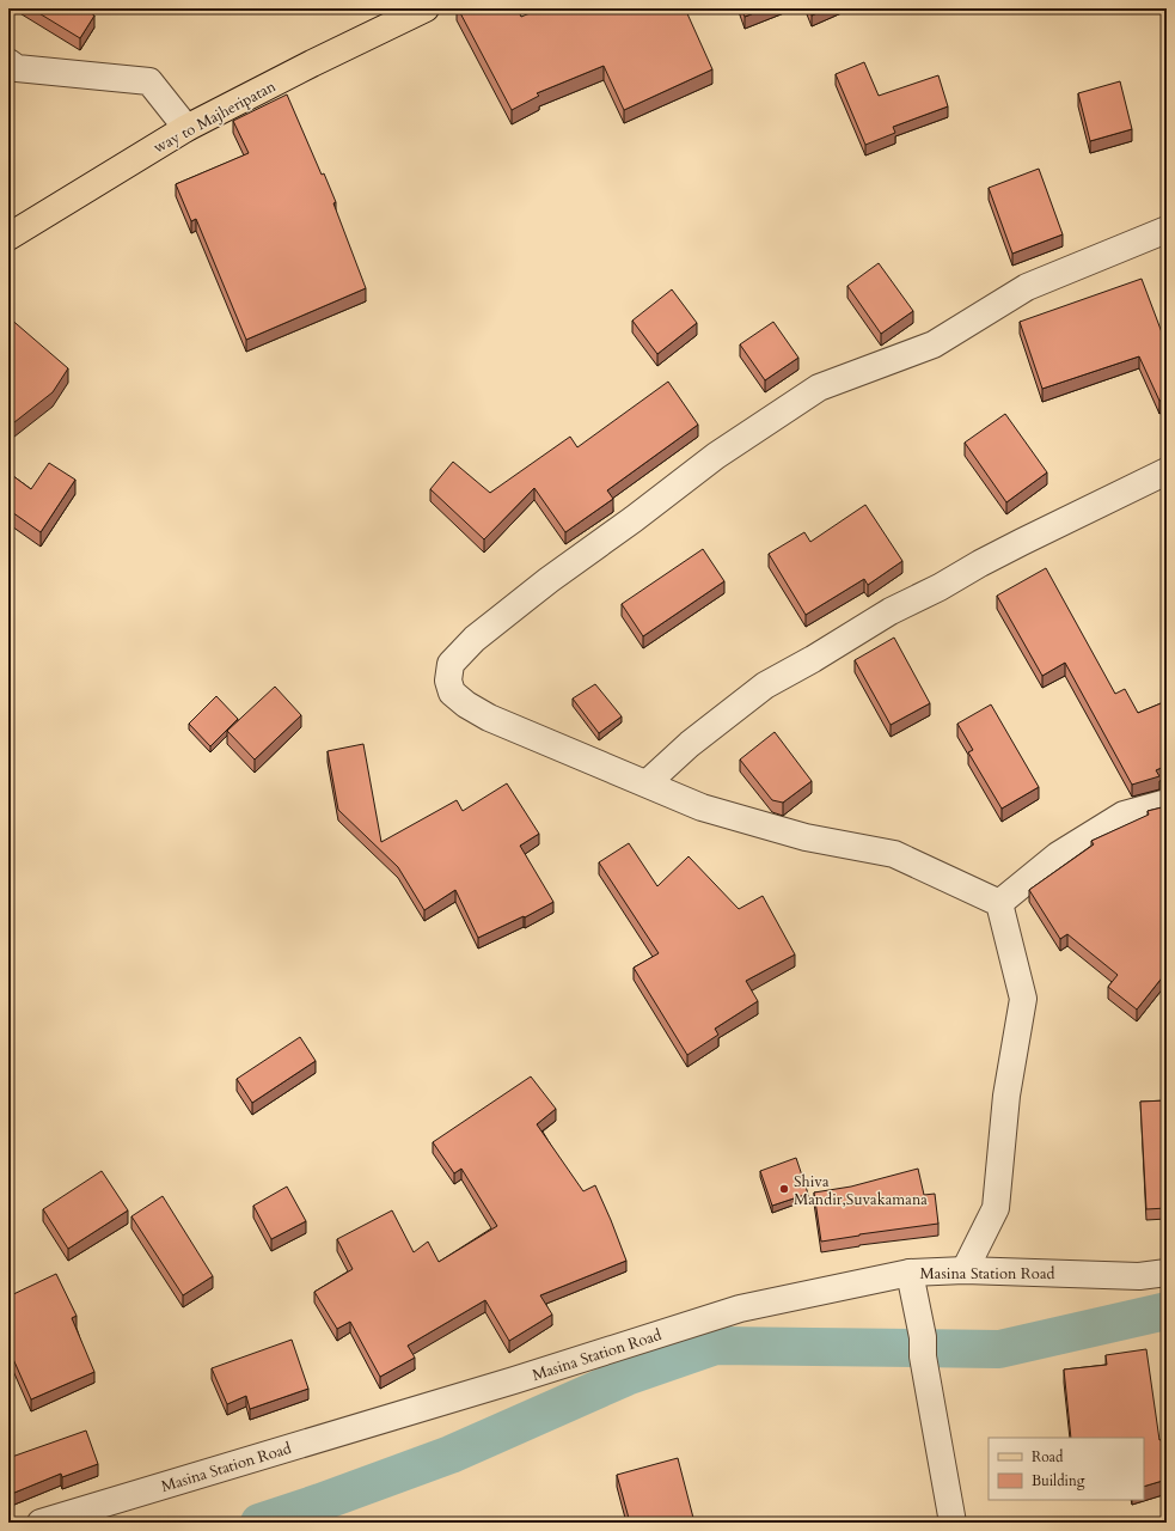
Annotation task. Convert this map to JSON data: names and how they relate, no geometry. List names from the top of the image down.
{
  "streets": {
    "main road": ["way to Majheripatan"],
    "street": ["Masina Station Road"]
  },
  "places": ["Shiva Mandir,Suvakamana"],
  "legend": ["Road", "Building"]
}
